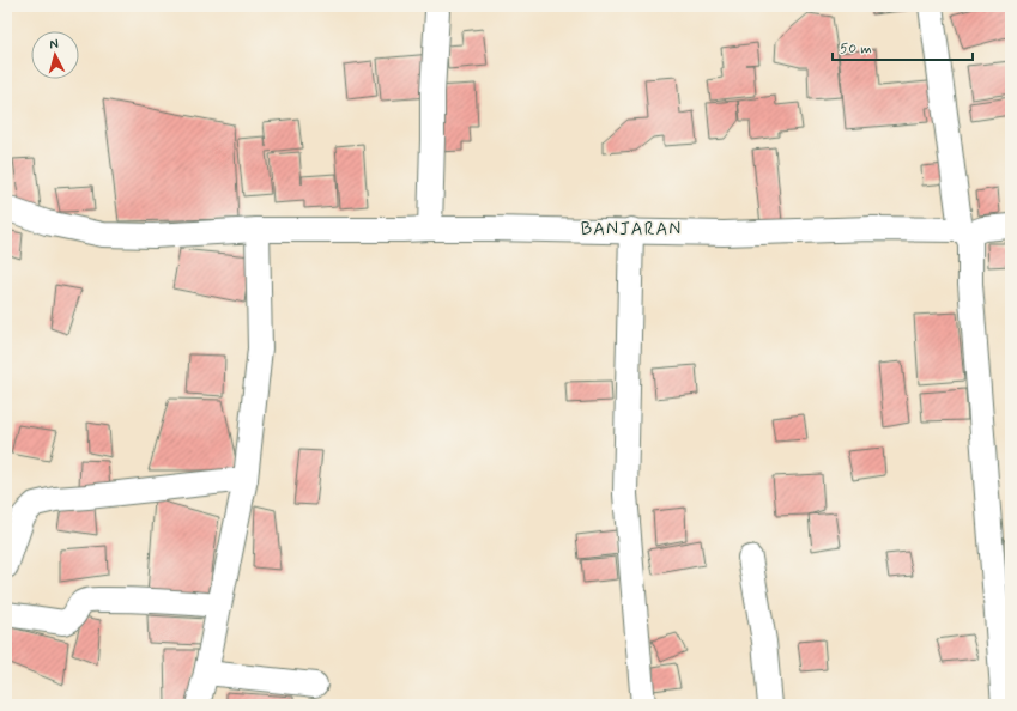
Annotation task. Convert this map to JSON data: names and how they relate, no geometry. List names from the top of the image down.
{
  "districts": ["BANJARAN"],
  "scale_bar": "50 m",
  "north": "top"
}
